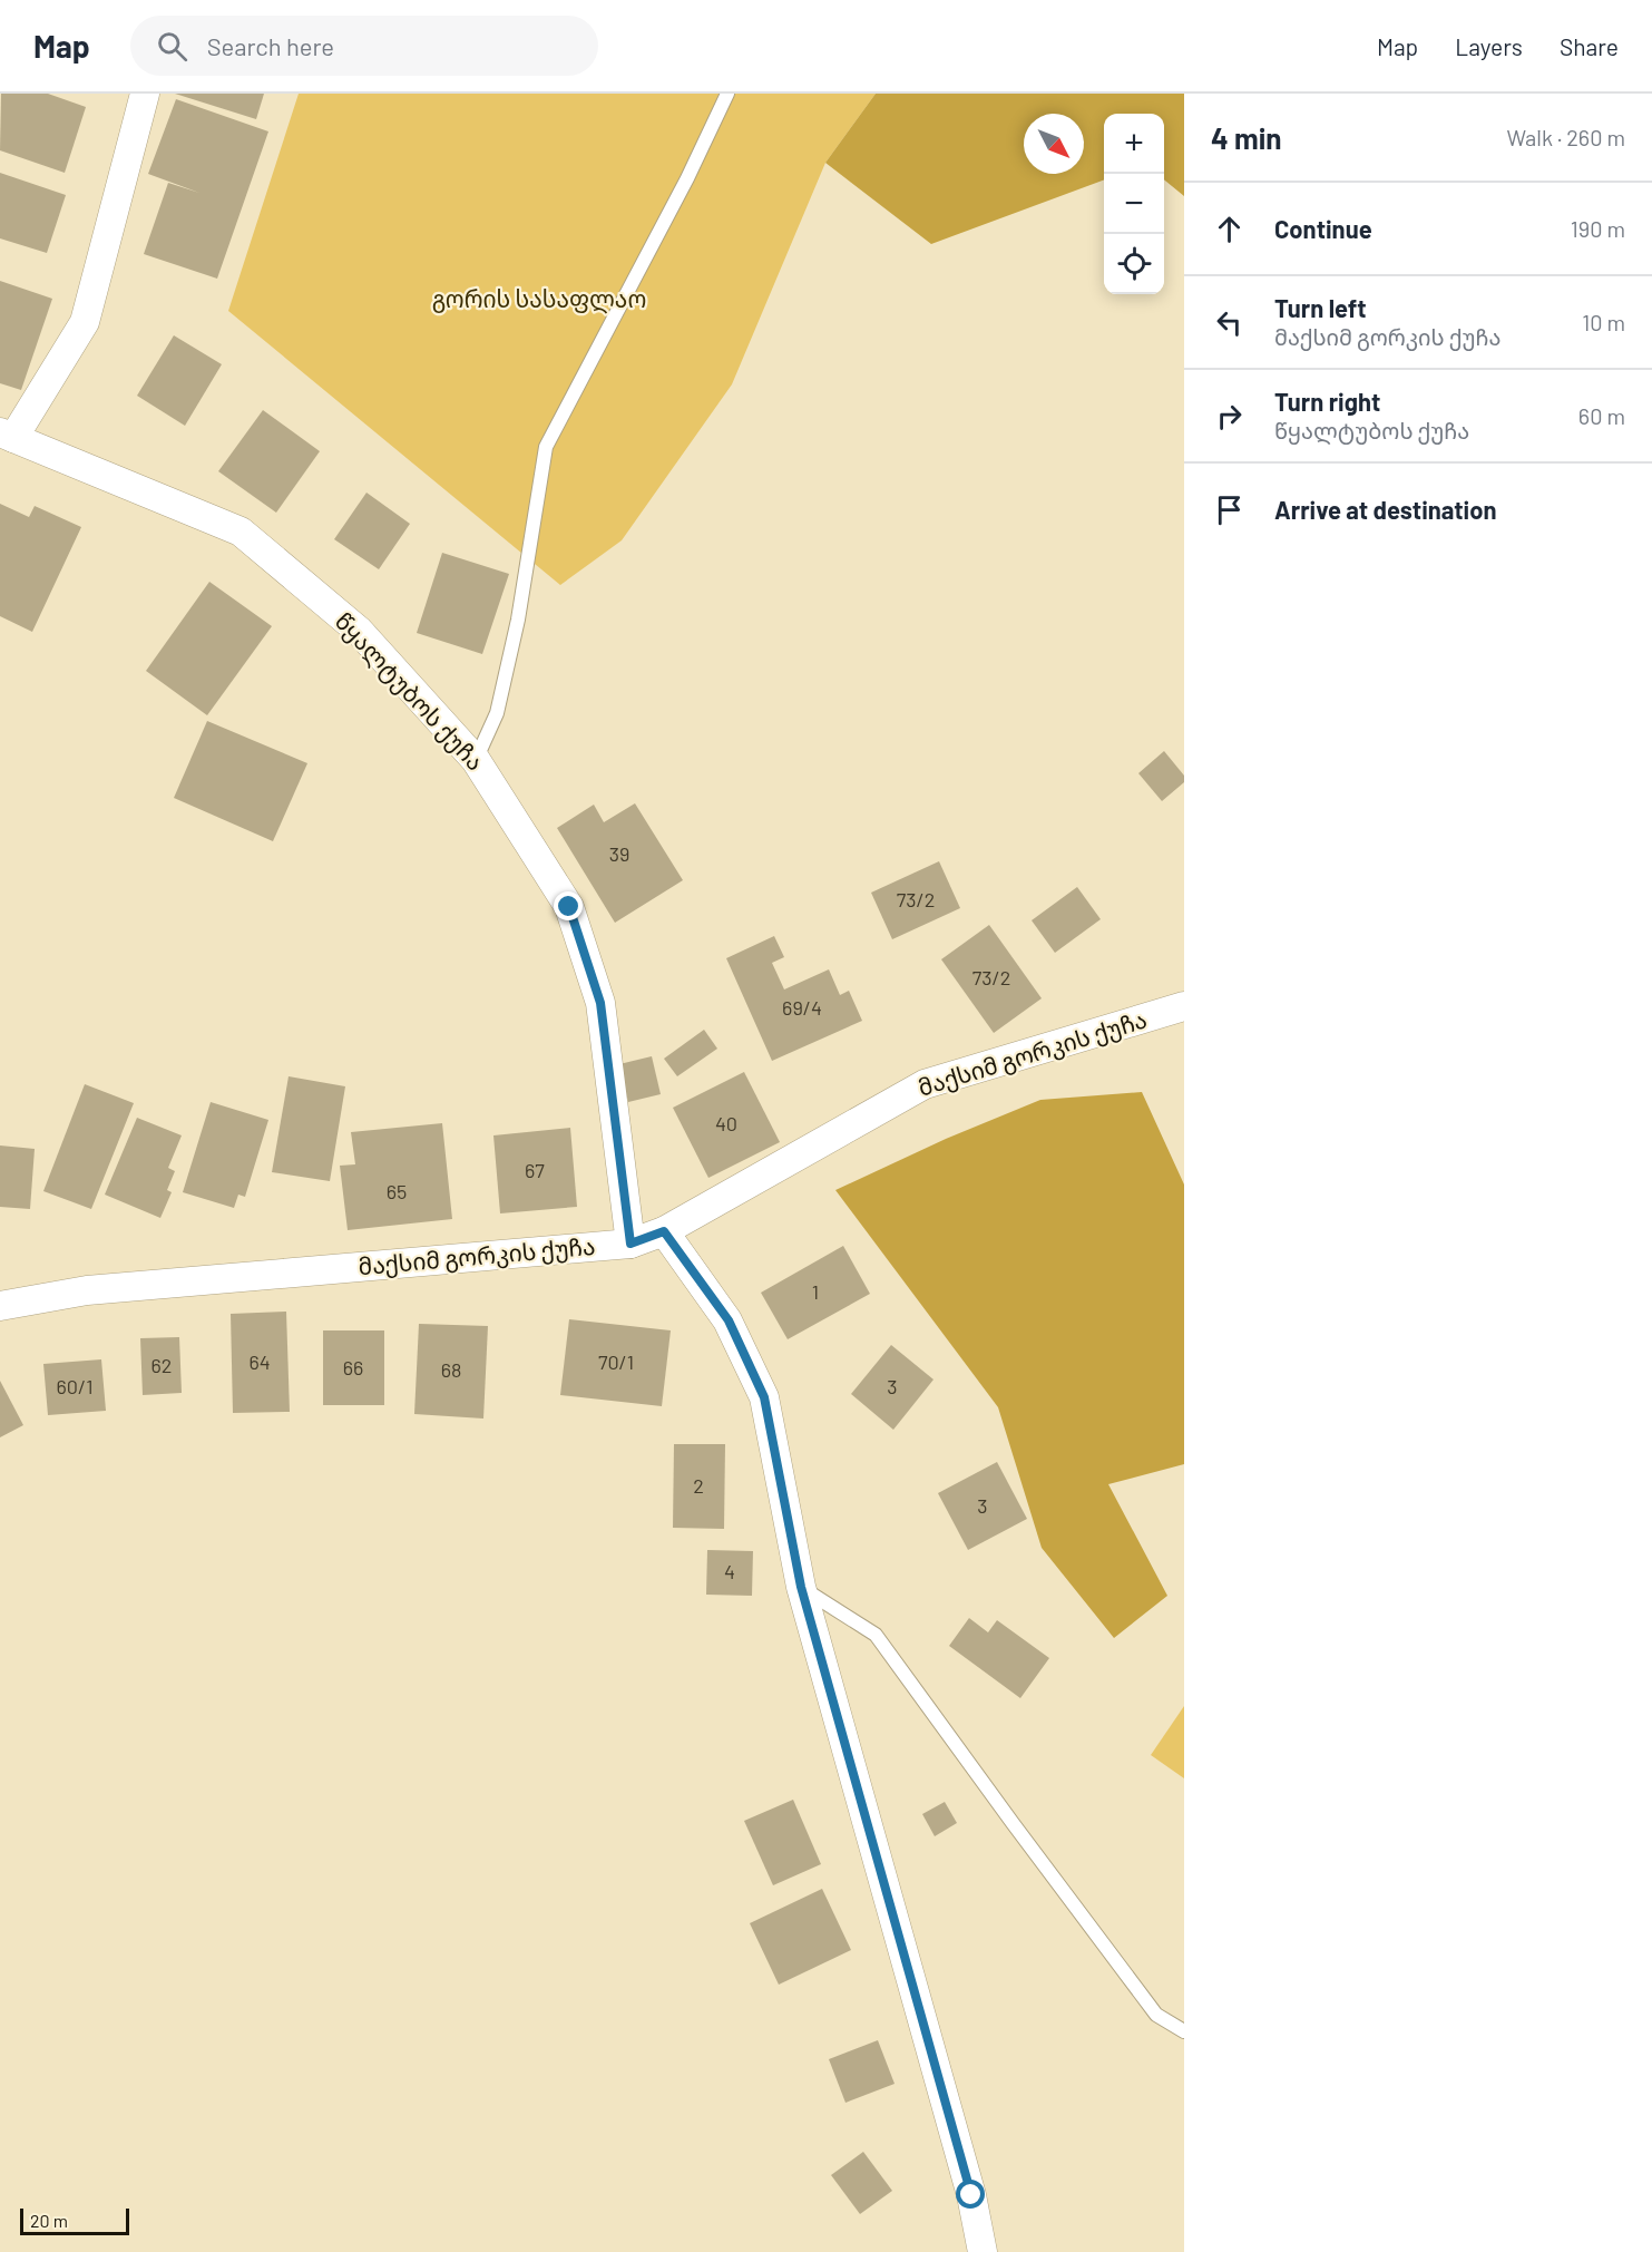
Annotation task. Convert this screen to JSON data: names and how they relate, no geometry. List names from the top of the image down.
{
  "streets": {
    "street": ["წყალტუბოს ქუჩა", "მაქსიმ გორკის ქუჩა"]
  },
  "crossings": [
    ["წყალტუბოს ქუჩა", "მაქსიმ გორკის ქუჩა"]
  ],
  "parks": ["გორის სასაფლაო"],
  "house_numbers": [
    "39",
    "73/2",
    "73/2",
    "69/4",
    "40",
    "67",
    "65",
    "1",
    "64",
    "70/1",
    "62",
    "66",
    "68",
    "60/1",
    "3",
    "2",
    "3",
    "4"
  ],
  "scale_bar": "20 m",
  "north": "bottom right",
  "page": {
    "header": "Map",
    "search": "Search here",
    "nav": ["Map", "Layers", "Share"],
    "heading": ["4 min", "Walk · 260 m"],
    "map_buttons": ["+", "−"],
    "list": [
      ["Continue", "190 m"],
      ["Turn left", "მაქსიმ გორკის ქუჩა", "10 m"],
      ["Turn right", "წყალტუბოს ქუჩა", "60 m"],
      "Arrive at destination"
    ],
    "scale": "20 m"
  }
}
